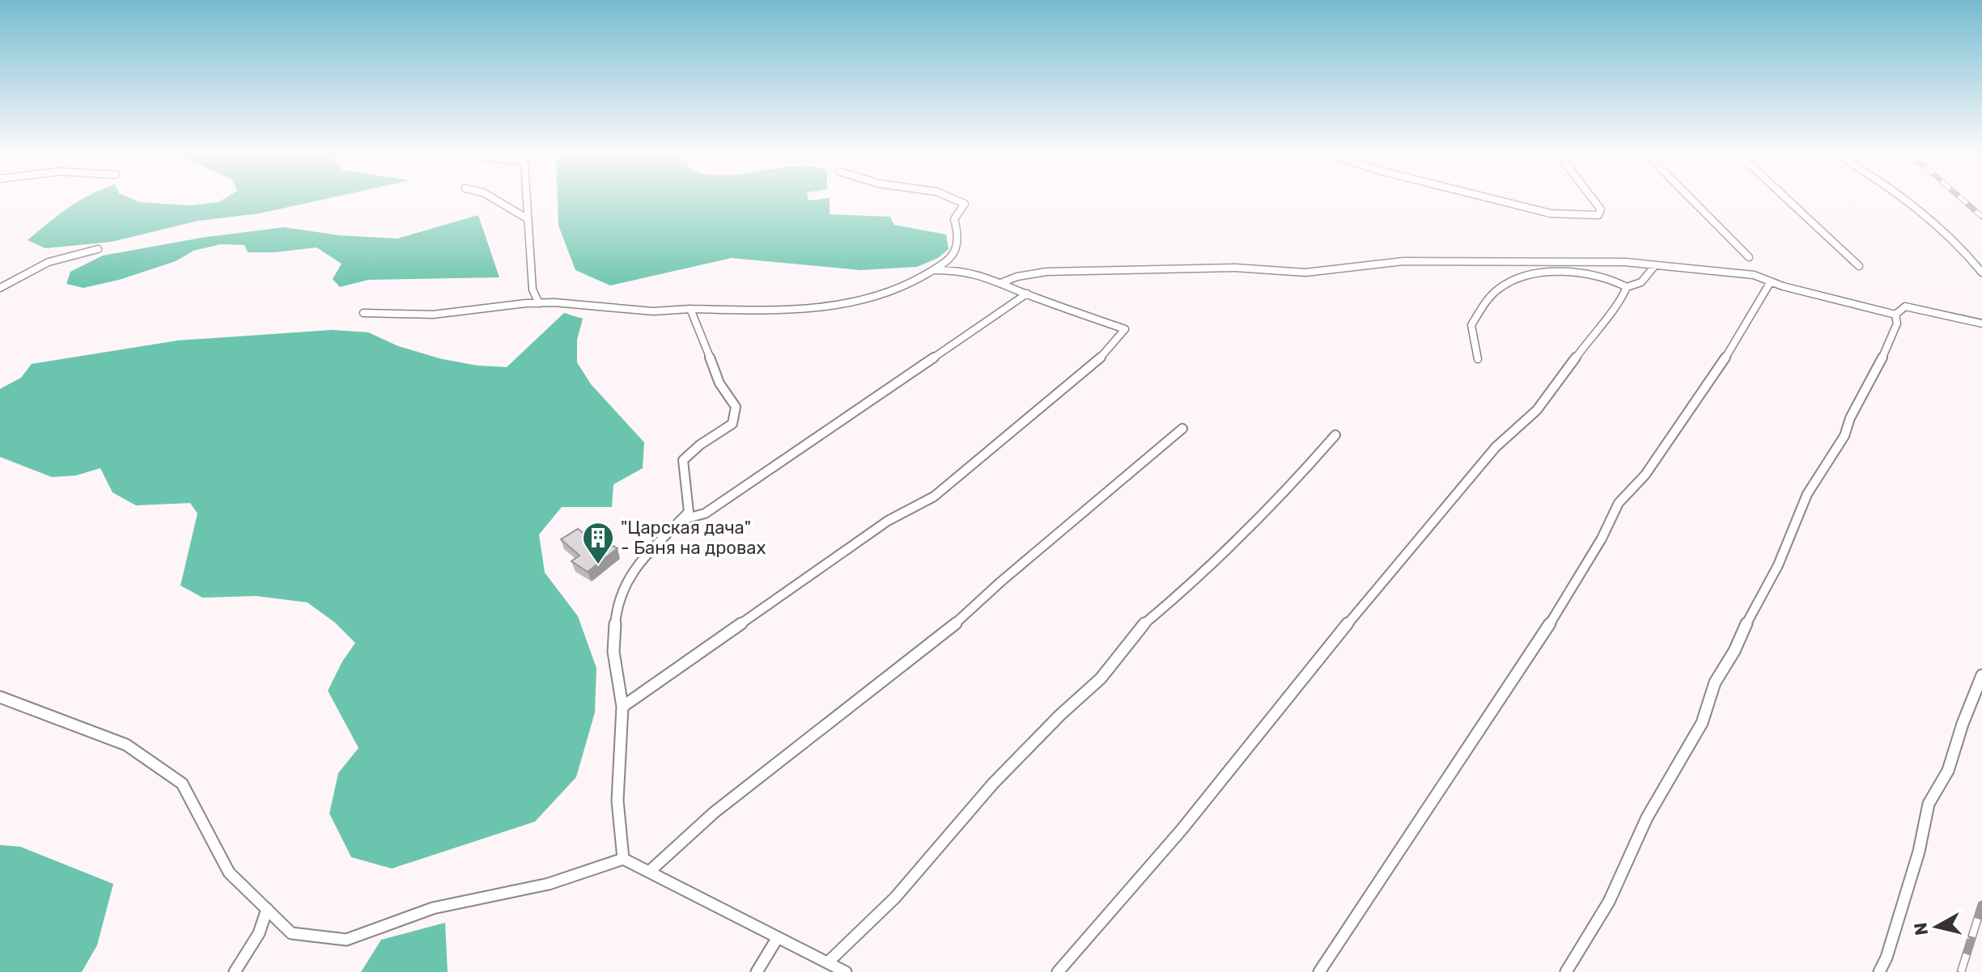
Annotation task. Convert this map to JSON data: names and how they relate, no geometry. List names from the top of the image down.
{
  "places": {
    "building": ["\"Царская дача\" - Баня на дровах"]
  },
  "north": "left"
}
